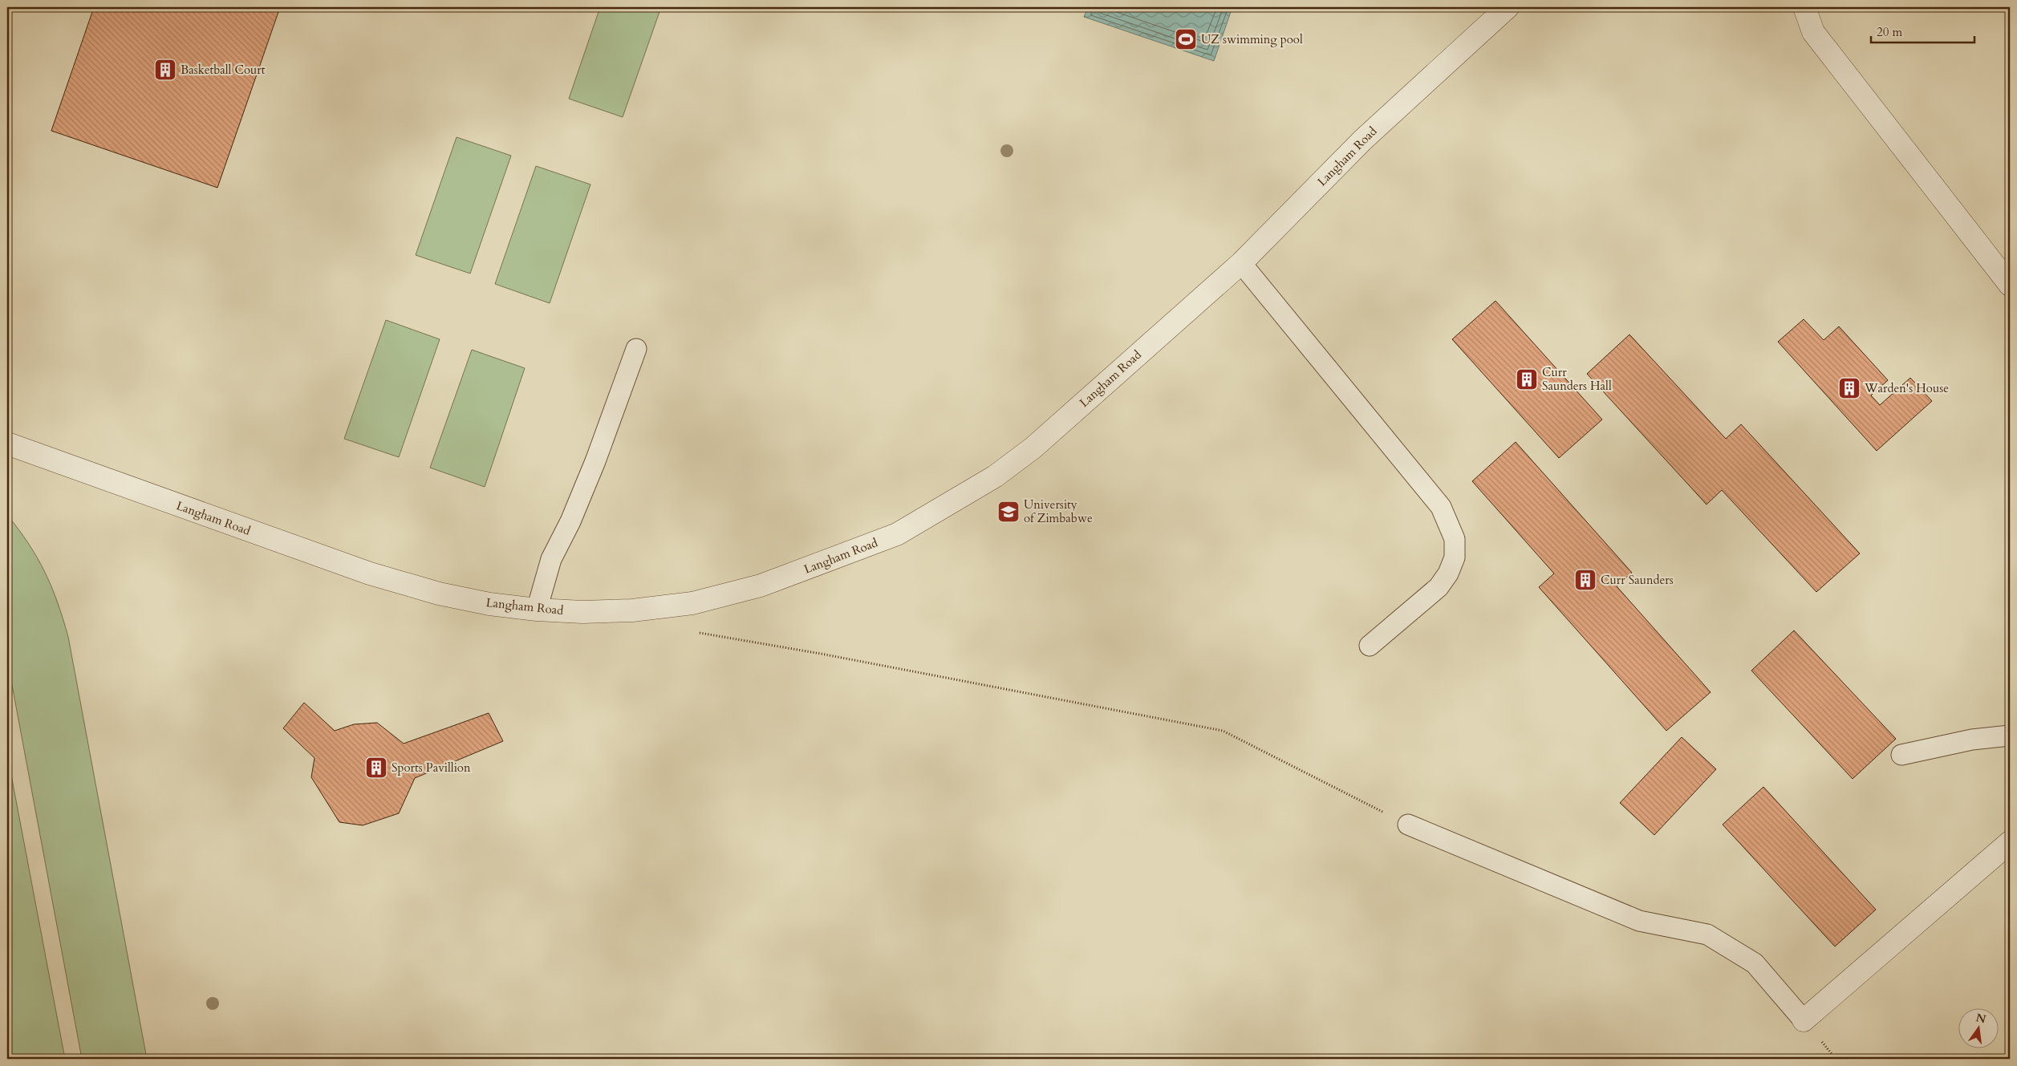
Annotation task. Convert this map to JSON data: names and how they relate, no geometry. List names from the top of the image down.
{
  "streets": {
    "street": ["Langham Road"]
  },
  "places": {
    "sports": ["UZ swimming pool"],
    "building": [
      "Basketball Court",
      "Curr Saunders Hall",
      "Warden's House",
      "Curr Saunders",
      "Sports Pavillion"
    ],
    "school or university": ["University of Zimbabwe"]
  },
  "scale_bar": "20 m",
  "north": "top"
}
